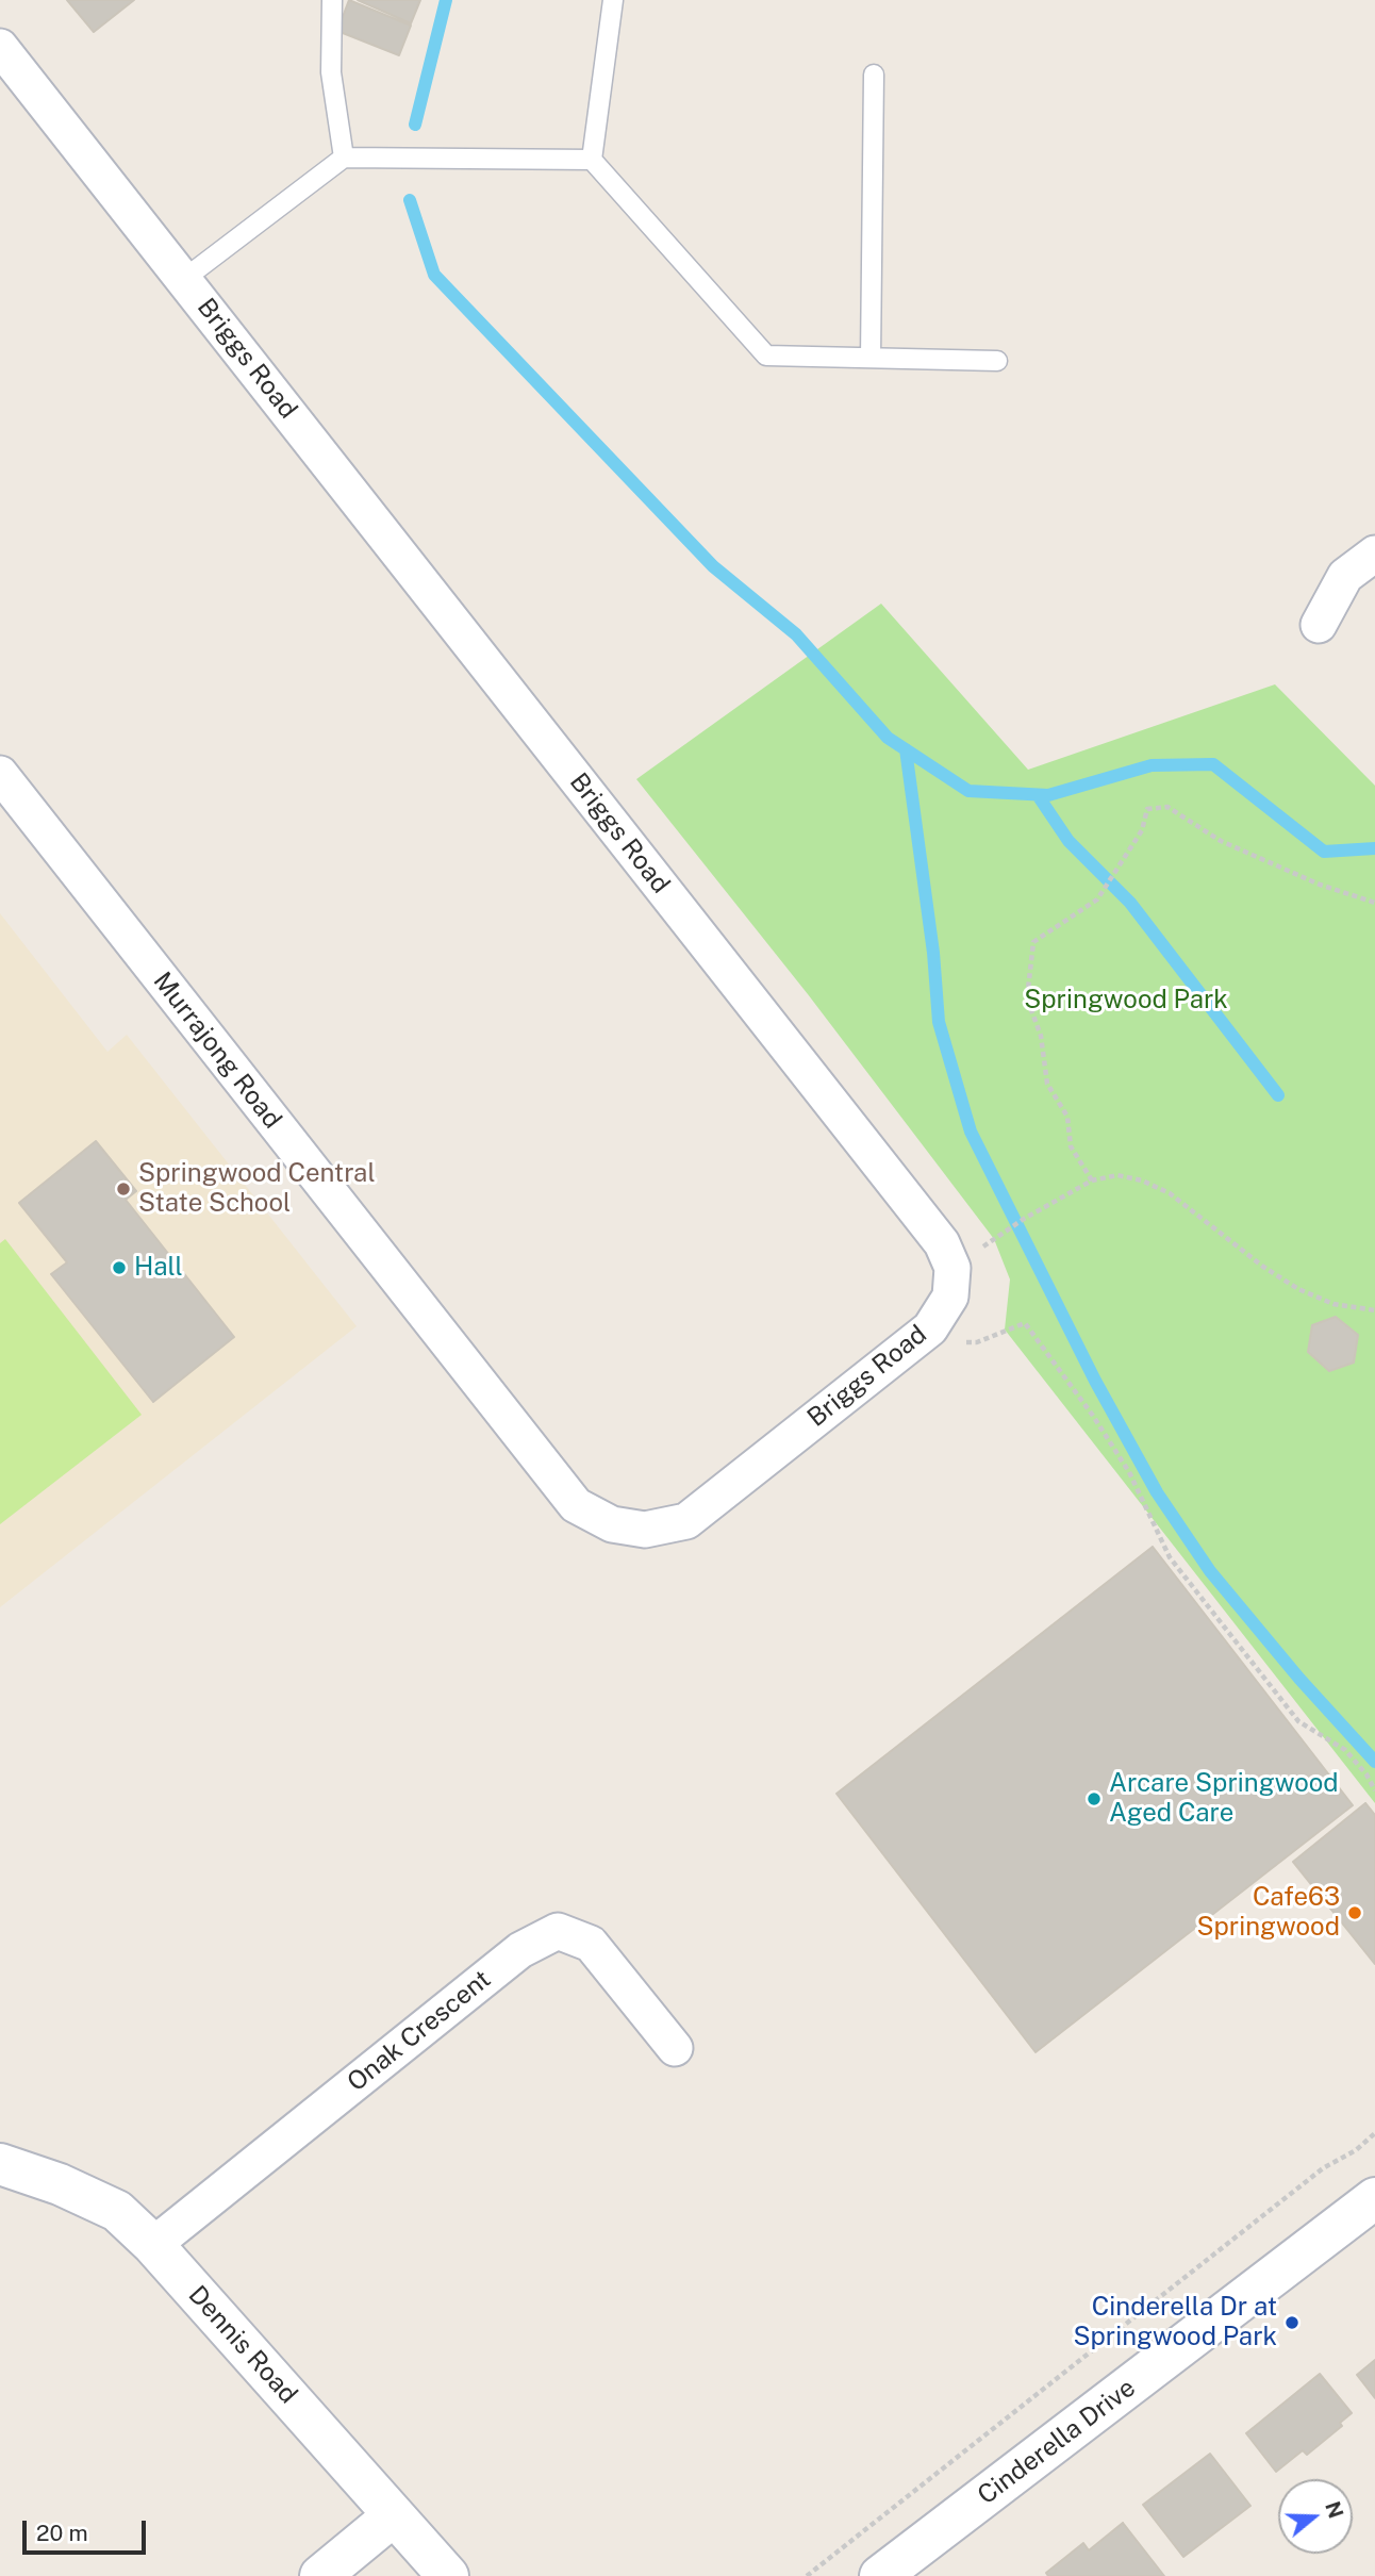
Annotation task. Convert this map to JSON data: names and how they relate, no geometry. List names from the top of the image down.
{
  "streets": {
    "street": [
      "Briggs Road",
      "Murrajong Road",
      "Onak Crescent",
      "Dennis Road",
      "Cinderella Drive"
    ]
  },
  "crossings": [
    ["Briggs Road", "Murrajong Road"],
    ["Onak Crescent", "Dennis Road"]
  ],
  "parks": ["Springwood Park"],
  "places": [
    "Springwood Central State School",
    "Hall",
    "Arcare Springwood Aged Care",
    "Cafe63 Springwood",
    "Cinderella Dr at Springwood Park"
  ],
  "scale_bar": "20 m",
  "north": "right"
}
